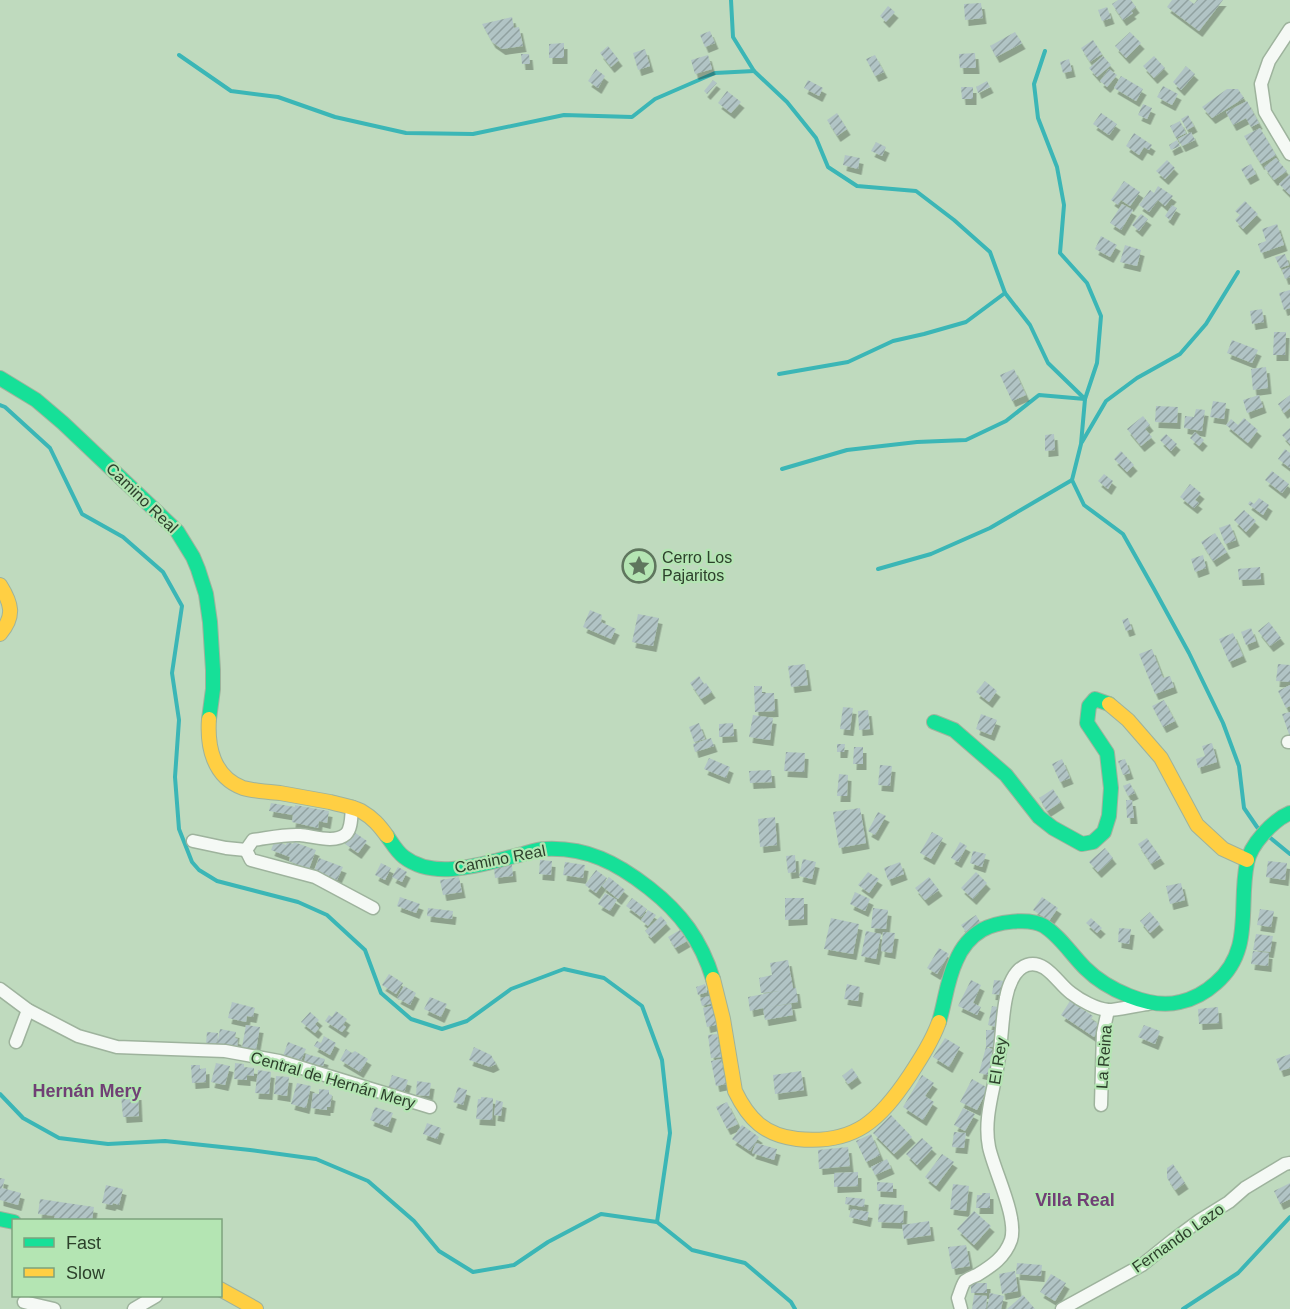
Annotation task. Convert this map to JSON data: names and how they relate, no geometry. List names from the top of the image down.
{
  "streets": {
    "street": [
      "Camino Real",
      "La Reina",
      "El Rey",
      "Central de Hernán Mery",
      "Fernando Lazo"
    ]
  },
  "crossings": [
    ["Camino Real", "El Rey"],
    ["La Reina", "El Rey"]
  ],
  "districts": ["Hernán Mery", "Villa Real"],
  "places": {
    "place": ["Cerro Los Pajaritos"]
  },
  "legend": ["Fast", "Slow"]
}
